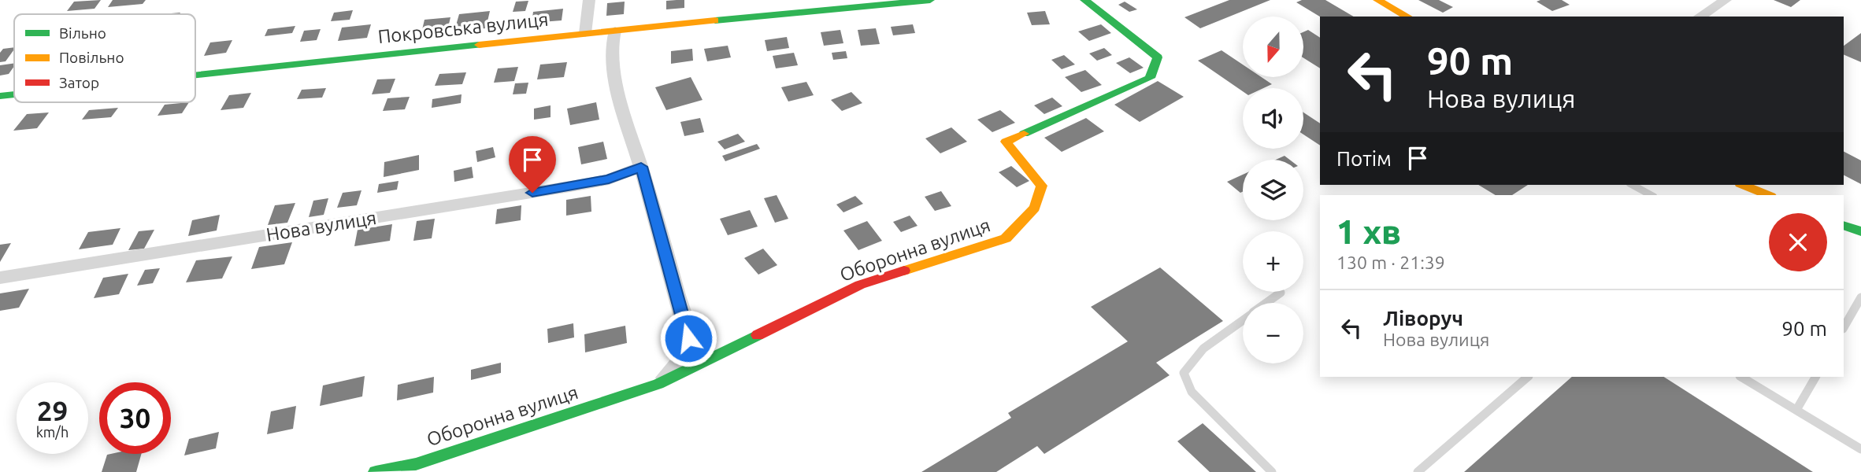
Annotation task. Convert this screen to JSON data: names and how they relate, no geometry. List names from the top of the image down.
{
  "streets": {
    "street": ["Покровська вулиця", "Нова вулиця", "Оборонна вулиця"]
  },
  "legend": ["Вільно", "Повільно", "Затор"],
  "north": "bottom",
  "page": {
    "map_buttons": ["+", "−"],
    "turn": ["90 m", "Нова вулиця"],
    "then": "Потім",
    "heading": ["1 хв", "130 m · 21:39"],
    "list": [
      {
        "name": "Ліворуч",
        "note": "Нова вулиця",
        "value": "90 m"
      }
    ],
    "speed": "29 km/h",
    "limit": "30"
  }
}
